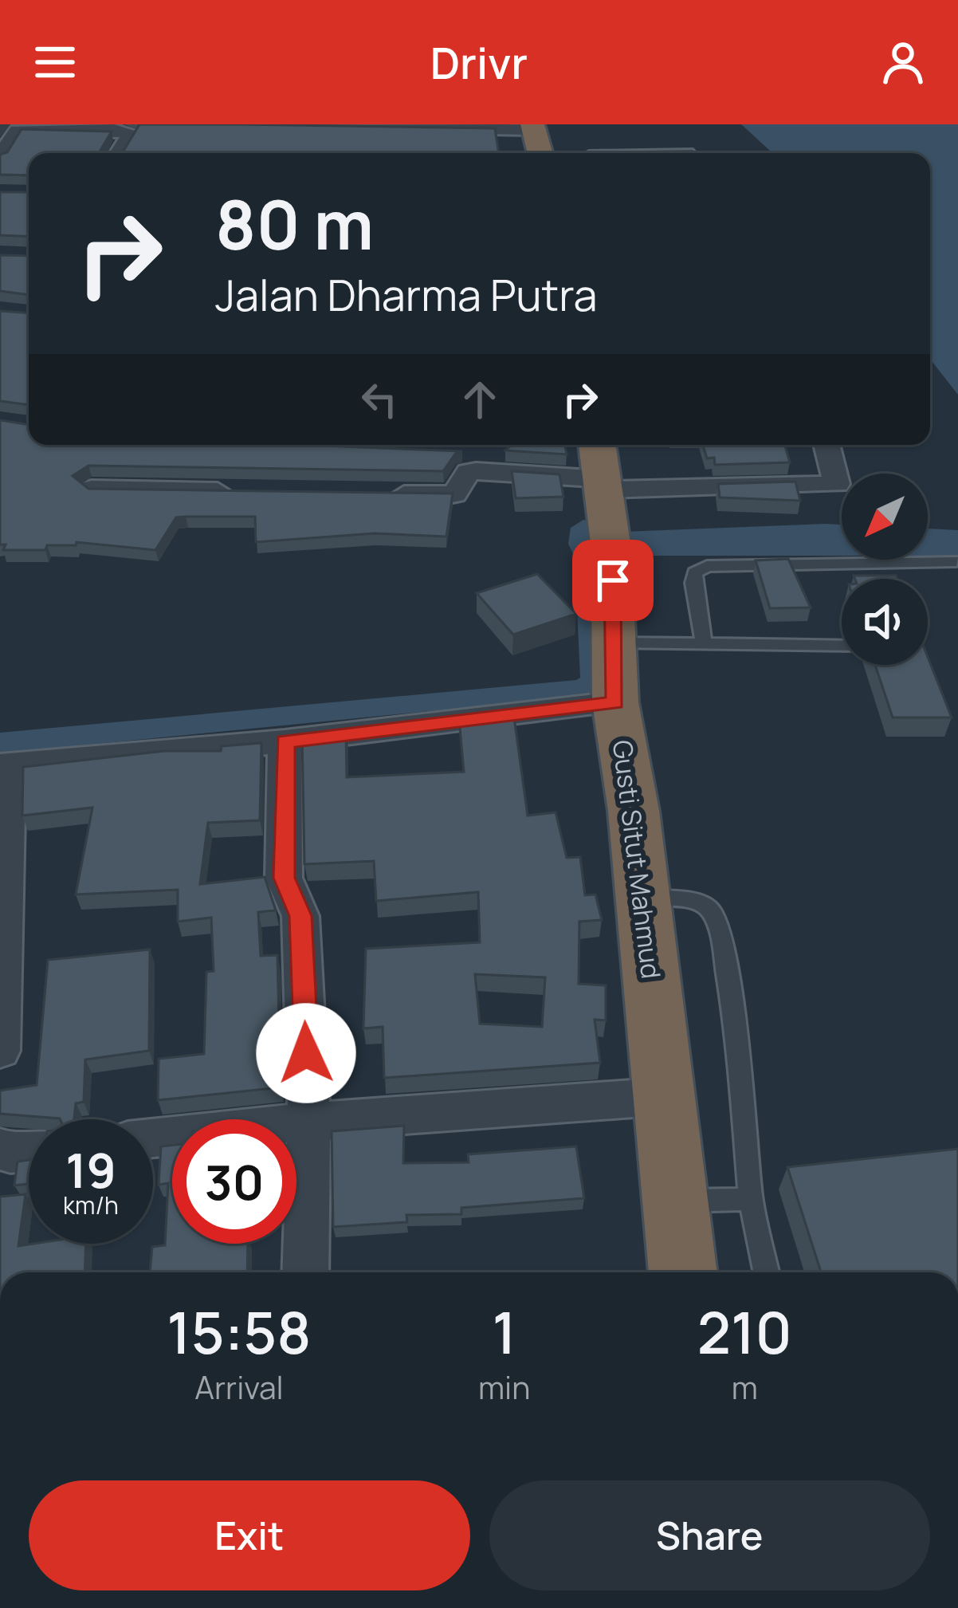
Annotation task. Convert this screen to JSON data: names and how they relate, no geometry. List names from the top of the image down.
{
  "streets": {
    "highway": ["Gusti Situt Mahmud"]
  },
  "north": "bottom left",
  "page": {
    "header": "Drivr",
    "turn": ["80 m", "Jalan Dharma Putra"],
    "speed": "19 km/h",
    "limit": "30",
    "eta": [
      "15:58",
      "Arrival",
      "1",
      "min",
      "210",
      "m"
    ],
    "buttons": ["Exit", "Share"]
  }
}
